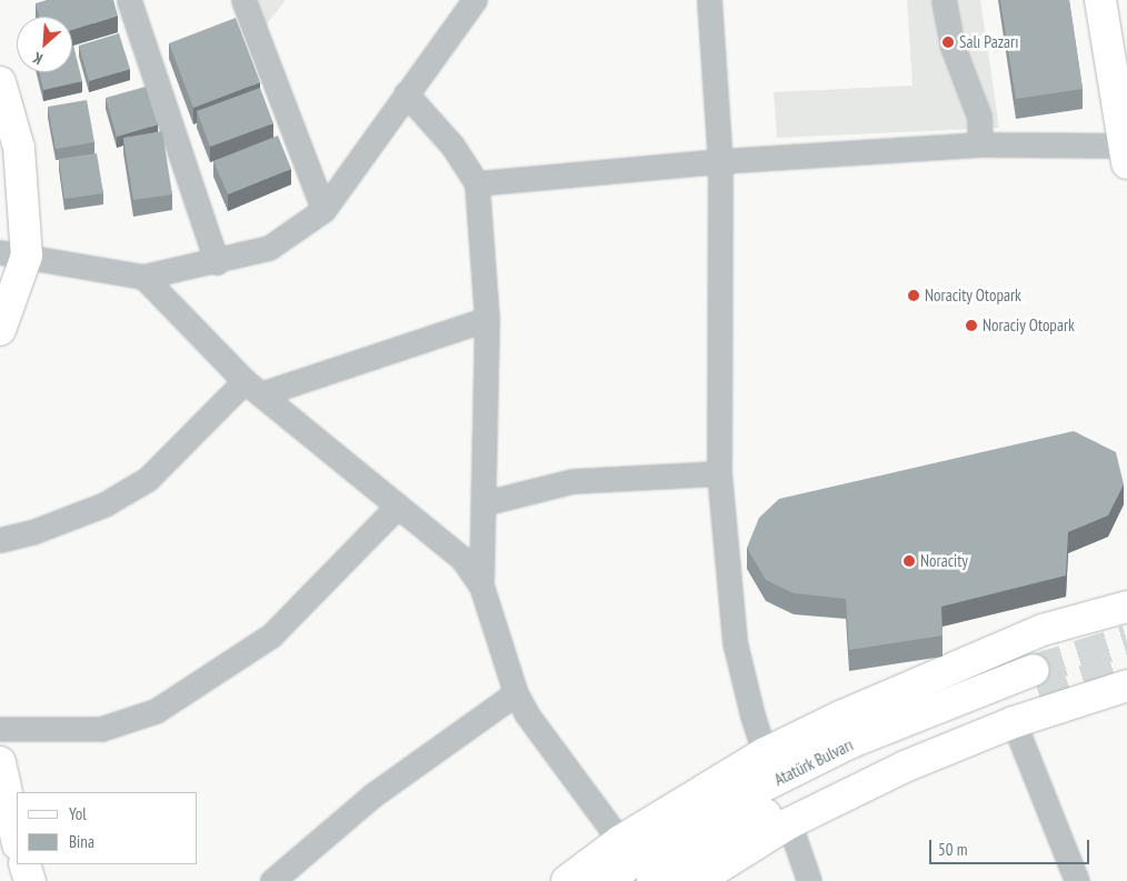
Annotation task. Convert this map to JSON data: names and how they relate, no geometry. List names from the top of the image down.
{
  "streets": {
    "main road": ["Atatürk Bulvarı"]
  },
  "places": [
    "Salı Pazarı",
    "Noracity Otopark",
    "Noraciy Otopark",
    "Noracity"
  ],
  "legend": ["Yol", "Bina"],
  "scale_bar": "50 m",
  "north": "bottom left"
}
